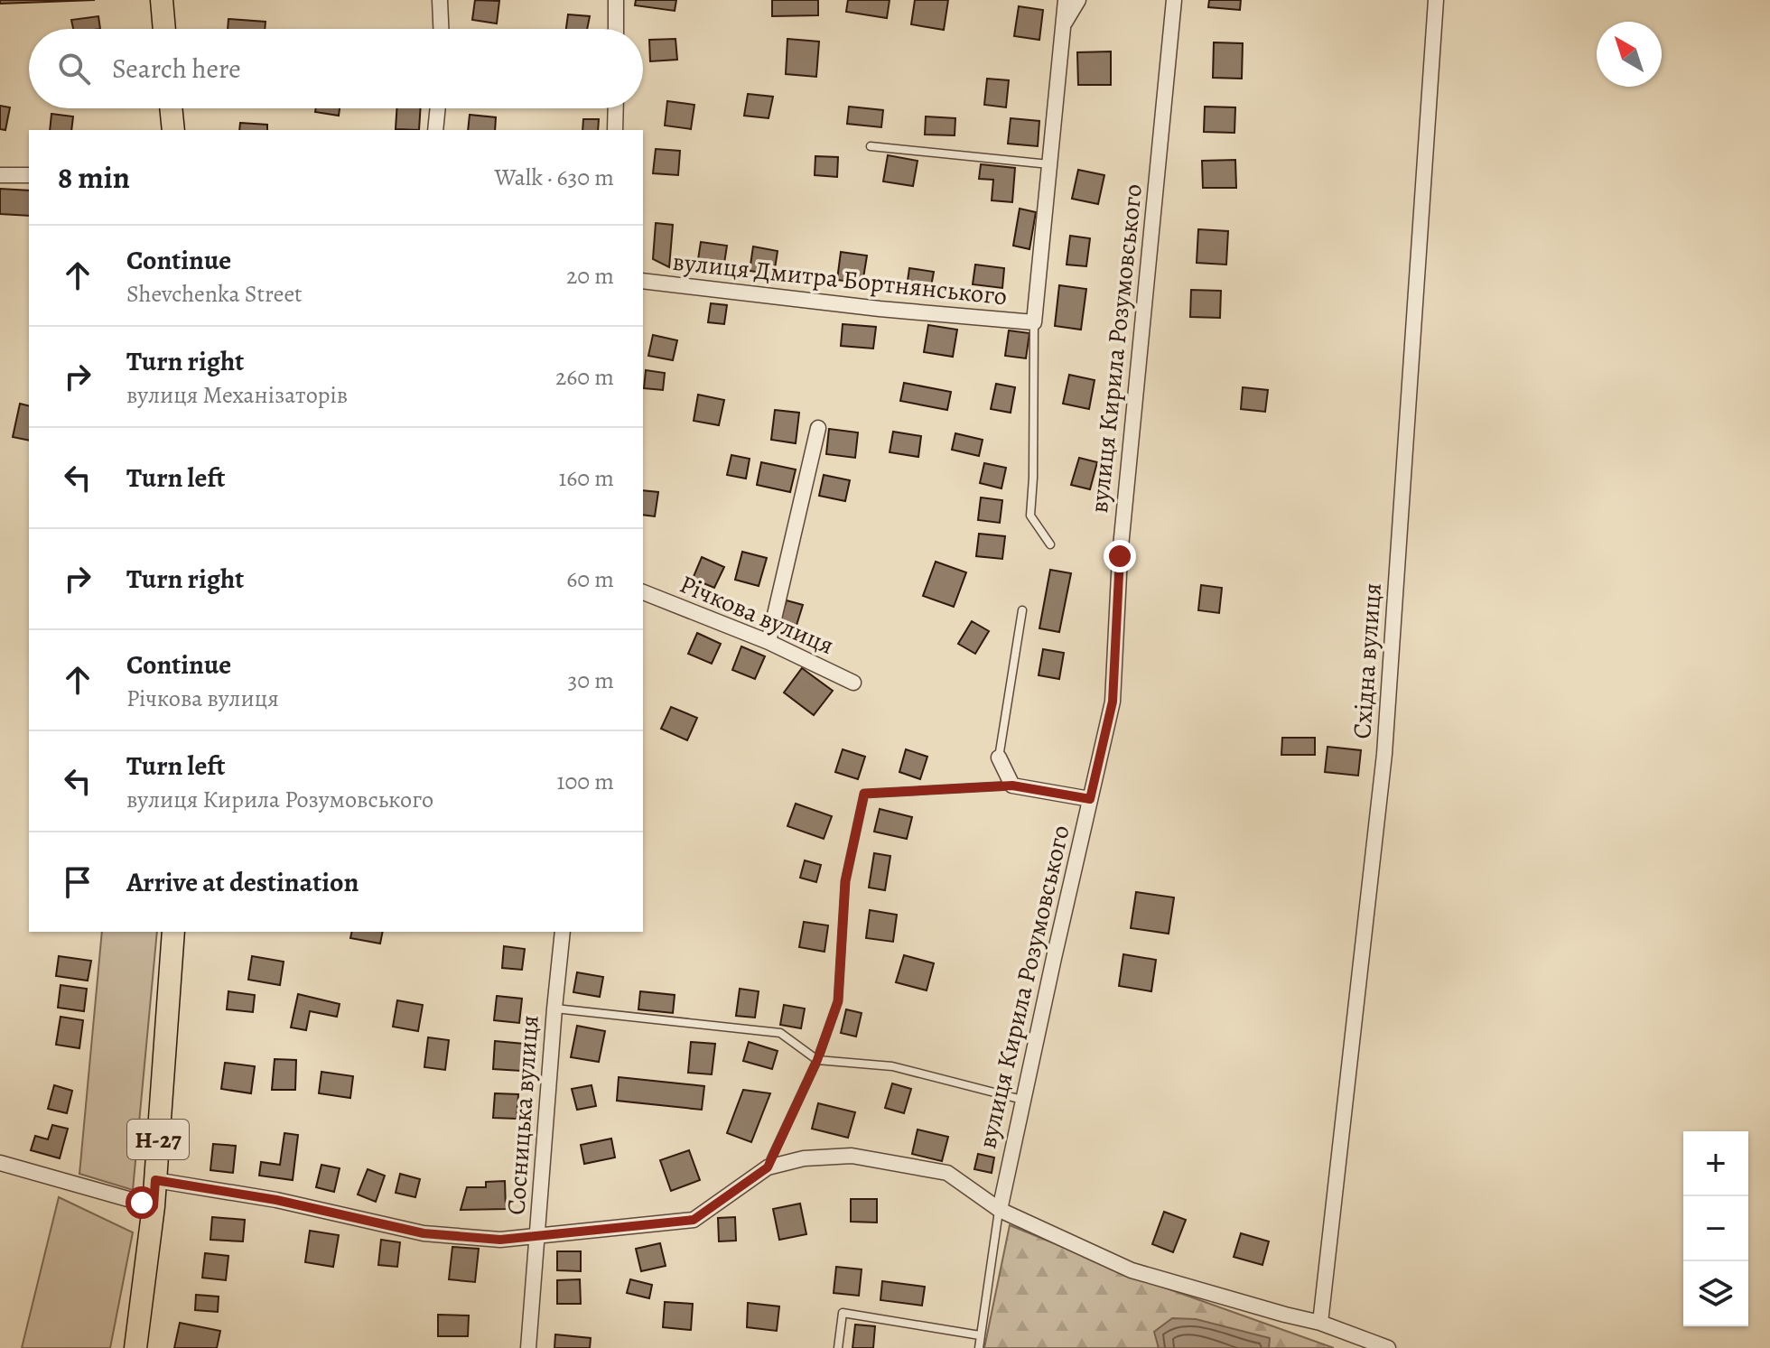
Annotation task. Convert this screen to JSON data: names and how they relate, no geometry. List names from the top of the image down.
{
  "streets": {
    "main road": ["Н-27"],
    "street": [
      "вулиця Дмитра Бортнянського",
      "вулиця Кирила Розумовського",
      "Річкова вулиця",
      "Східна вулиця",
      "Сосницька вулиця"
    ]
  },
  "north": "top left",
  "page": {
    "search": "Search here",
    "heading": ["8 min", "Walk · 630 m"],
    "list": [
      ["Continue", "Shevchenka Street", "20 m"],
      ["Turn right", "вулиця Механізаторів", "260 m"],
      ["Turn left", "160 m"],
      ["Turn right", "60 m"],
      ["Continue", "Річкова вулиця", "30 m"],
      ["Turn left", "вулиця Кирила Розумовського", "100 m"],
      "Arrive at destination"
    ],
    "map_buttons": ["+", "−"]
  }
}
